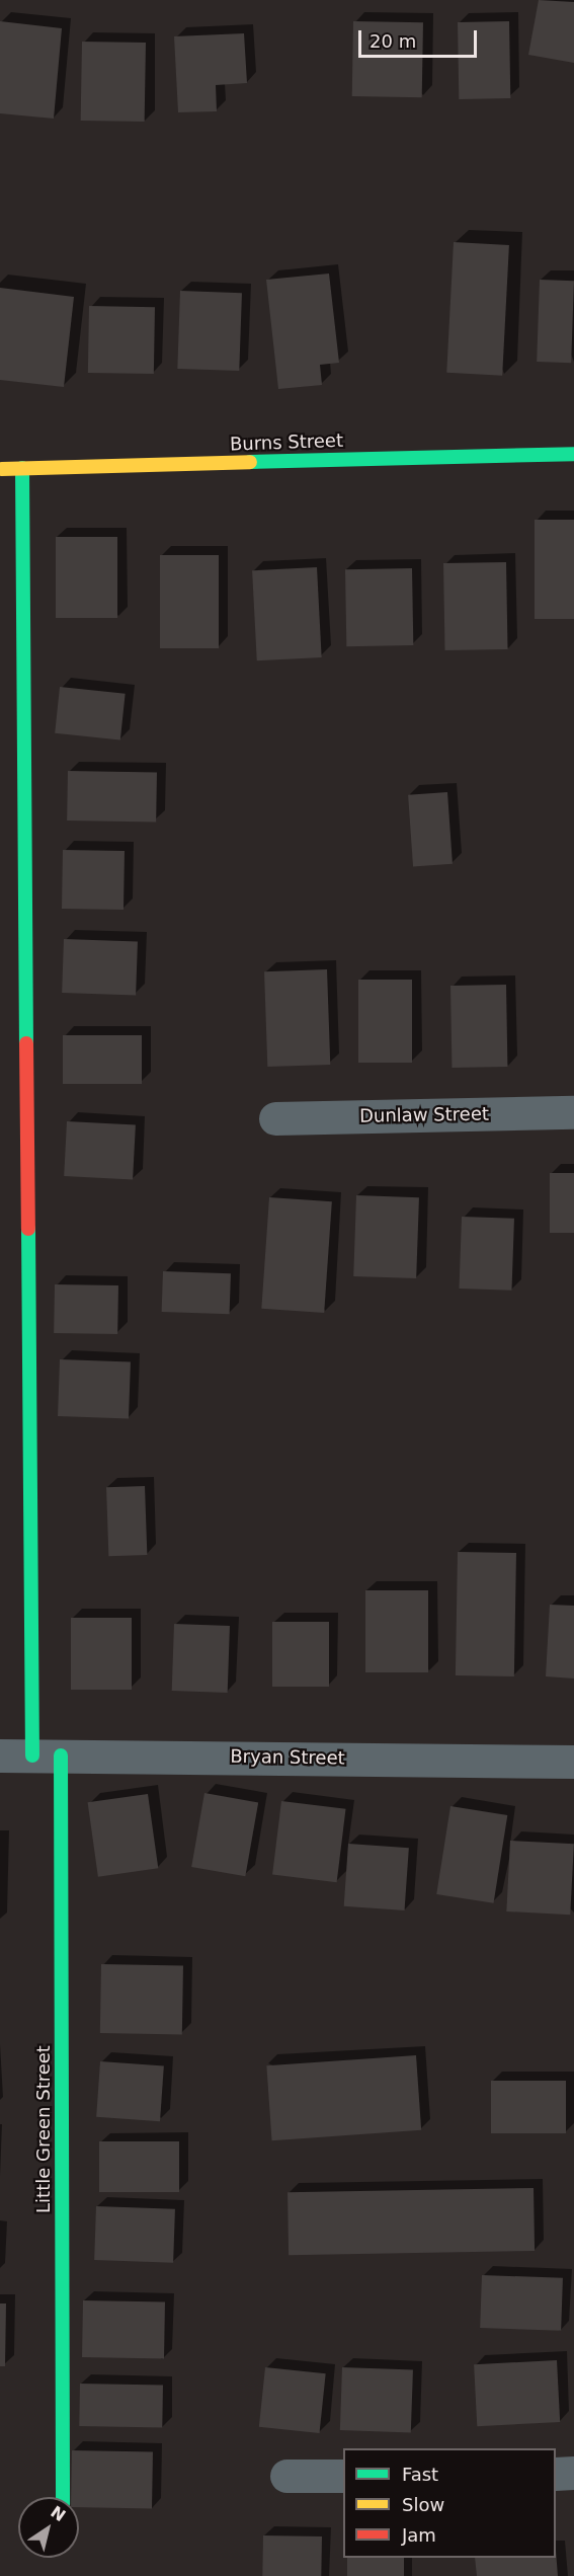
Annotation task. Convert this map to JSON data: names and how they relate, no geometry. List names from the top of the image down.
{
  "streets": {
    "street": [
      "Burns Street",
      "Dunlaw Street",
      "Bryan Street",
      "Little Green Street"
    ]
  },
  "crossings": [
    ["Burns Street", "Little Green Street"],
    ["Bryan Street", "Little Green Street"]
  ],
  "legend": ["Fast", "Slow", "Jam"],
  "scale_bar": "20 m",
  "north": "top right"
}
